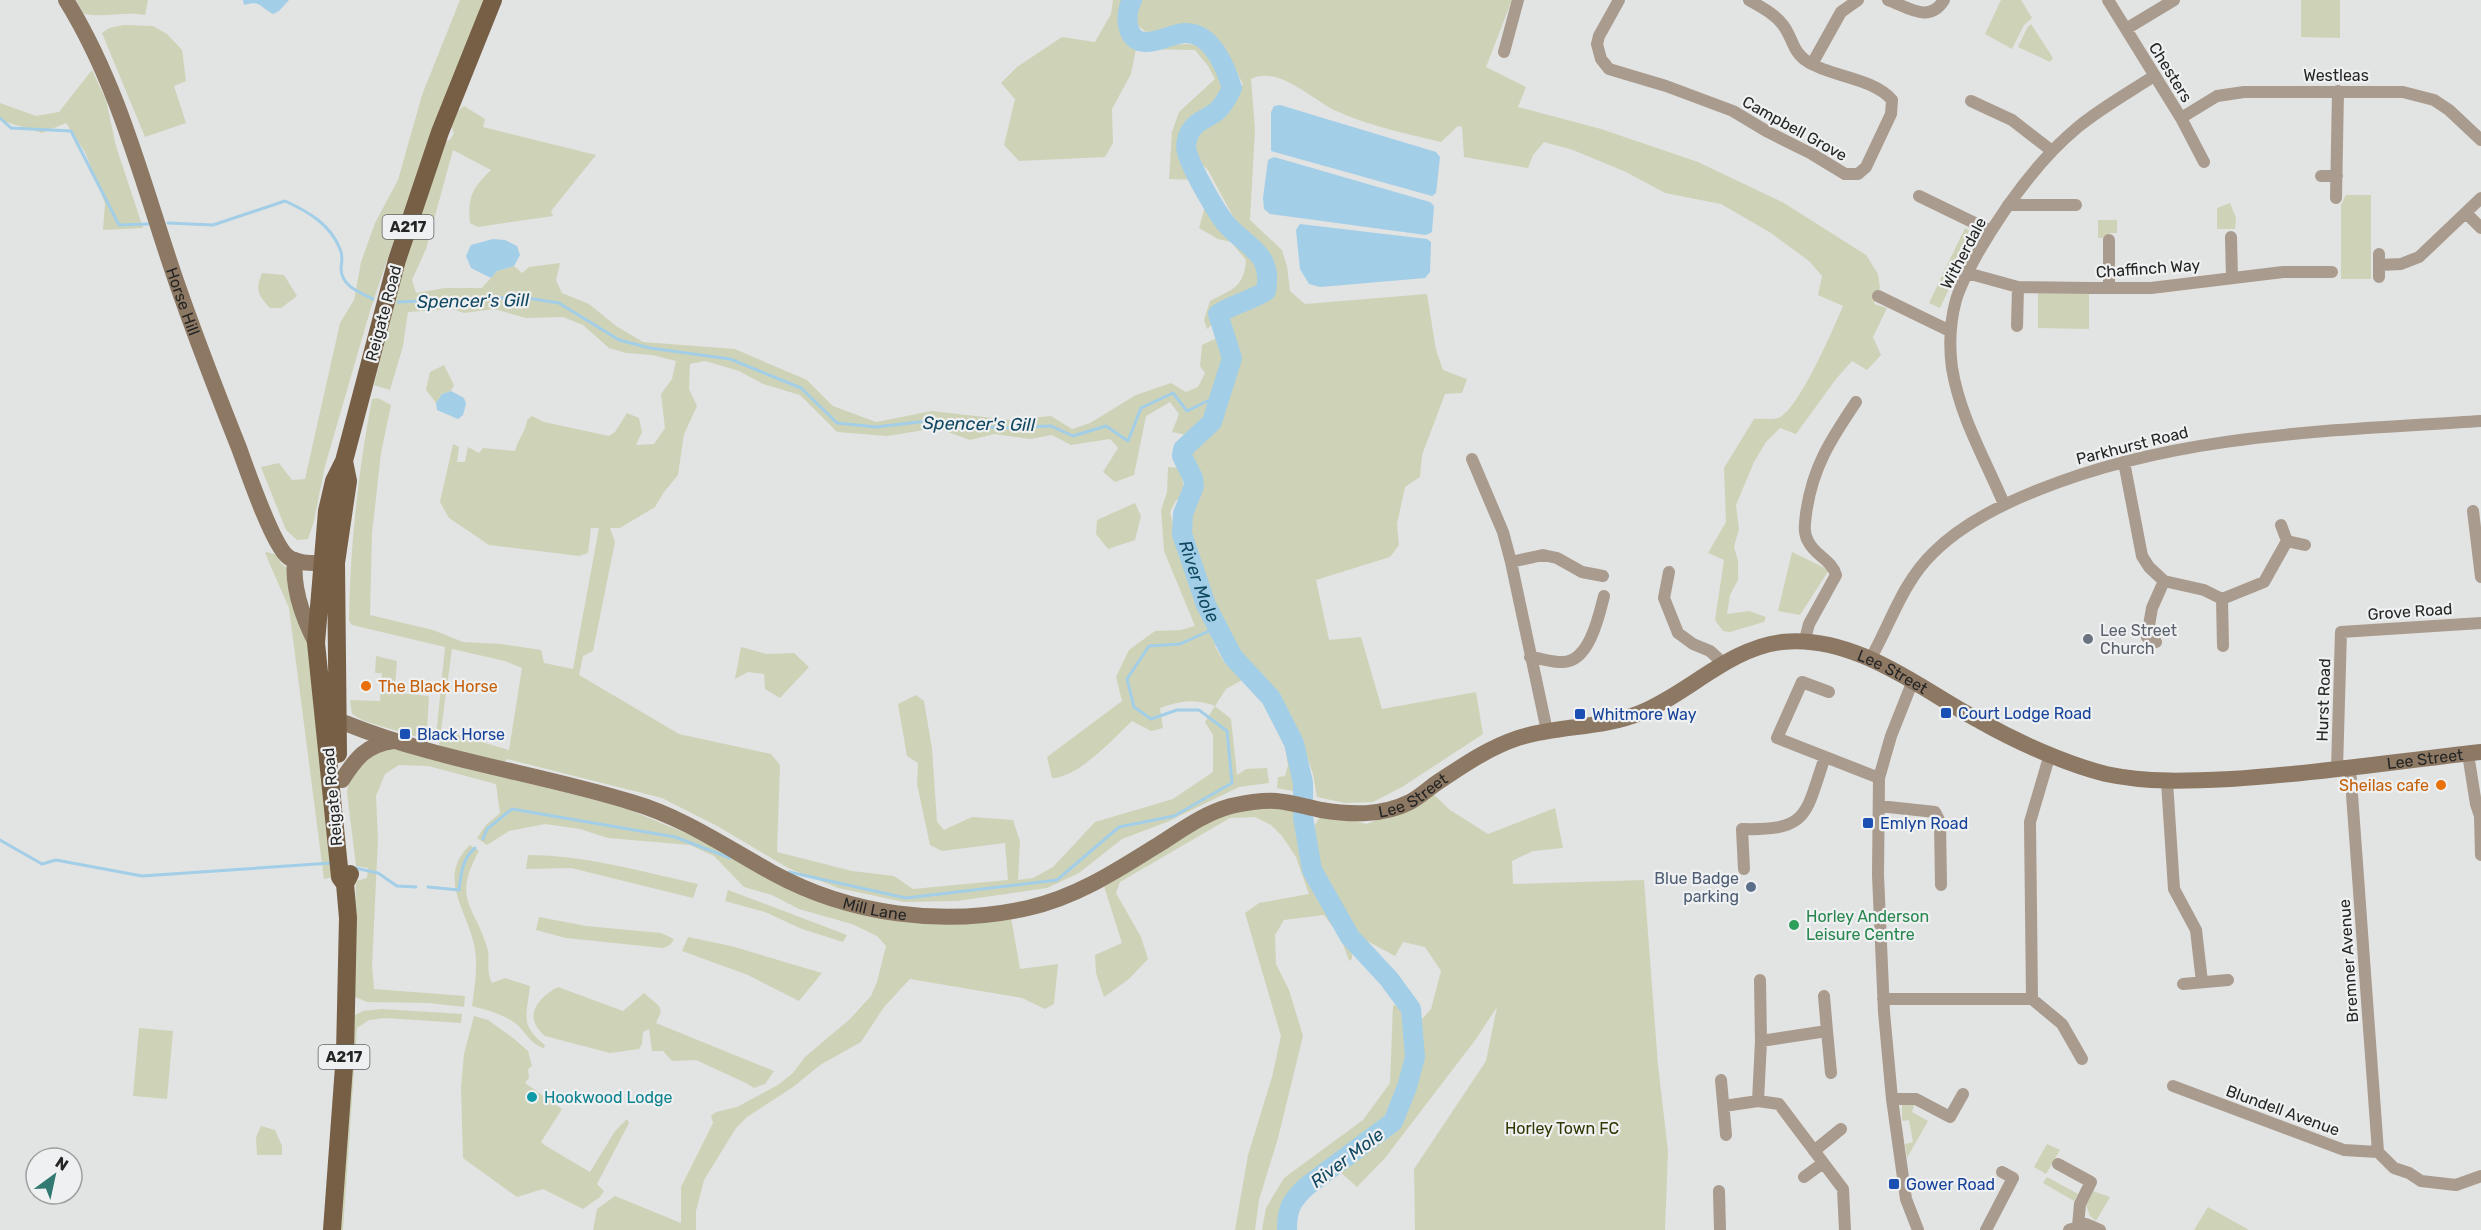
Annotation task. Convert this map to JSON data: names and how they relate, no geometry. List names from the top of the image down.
{
  "streets": {
    "main road": ["A217", "Reigate Road"],
    "street": [
      "Chesters",
      "Westleas",
      "Campbell Grove",
      "Witherdale",
      "Chaffinch Way",
      "Horse Hill",
      "Parkhurst Road",
      "Grove Road",
      "Lee Street",
      "Hurst Road",
      "Mill Lane",
      "Bremner Avenue",
      "Blundell Avenue"
    ]
  },
  "crossings": [
    ["Chesters", "Westleas"],
    ["Chesters", "Witherdale"],
    ["Witherdale", "Chaffinch Way"],
    ["Witherdale", "Parkhurst Road"],
    ["Reigate Road", "Mill Lane"],
    ["Parkhurst Road", "Lee Street"],
    ["Grove Road", "Hurst Road"],
    ["Lee Street", "Hurst Road"],
    ["Lee Street", "Mill Lane"],
    ["Lee Street", "Bremner Avenue"],
    ["Hurst Road", "Bremner Avenue"],
    ["Bremner Avenue", "Blundell Avenue"]
  ],
  "water": ["Spencer's Gill", "River Mole"],
  "parks": ["Horley Town FC"],
  "places": {
    "other": [
      "Lee Street Church",
      "The Black Horse",
      "Sheilas cafe",
      "Blue Badge parking",
      "Horley Anderson Leisure Centre",
      "Hookwood Lodge"
    ],
    "transit": [
      "Court Lodge Road",
      "Whitmore Way",
      "Black Horse",
      "Emlyn Road",
      "Gower Road"
    ]
  },
  "north": "top right"
}
